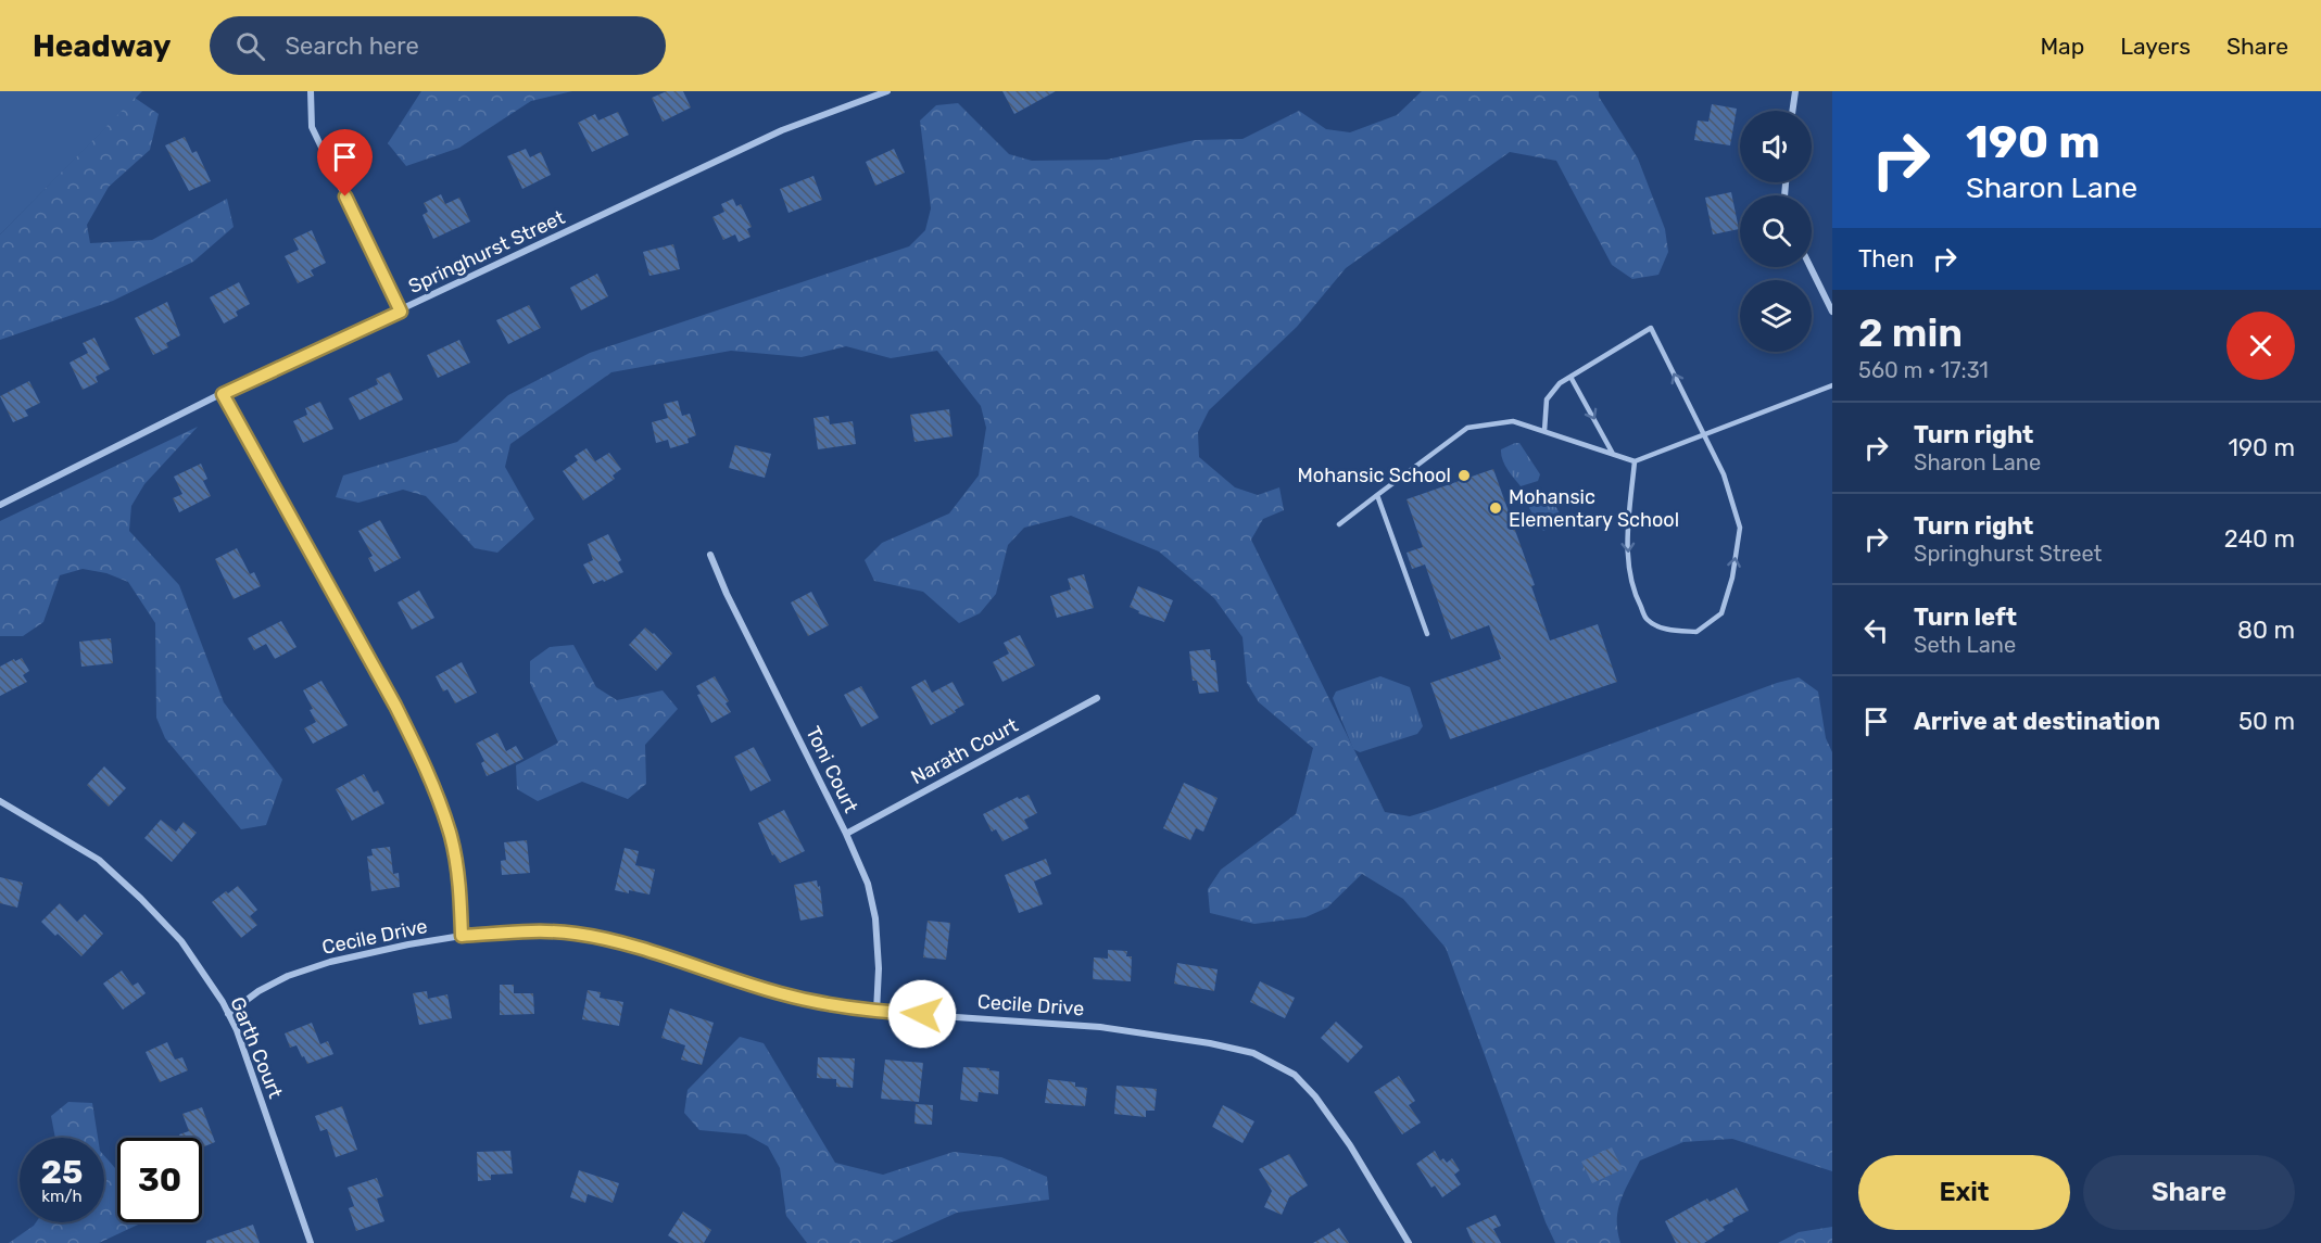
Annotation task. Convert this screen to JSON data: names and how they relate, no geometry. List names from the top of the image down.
{
  "streets": {
    "street": [
      "Springhurst Street",
      "Narath Court",
      "Toni Court",
      "Cecile Drive",
      "Garth Court"
    ]
  },
  "crossings": [
    ["Narath Court", "Toni Court"],
    ["Toni Court", "Cecile Drive"],
    ["Cecile Drive", "Garth Court"]
  ],
  "places": ["Mohansic School", "Mohansic Elementary School"],
  "page": {
    "header": "Headway",
    "search": "Search here",
    "nav": ["Map", "Layers", "Share"],
    "turn": ["190 m", "Sharon Lane"],
    "then": "Then",
    "heading": ["2 min", "560 m · 17:31"],
    "list": [
      {
        "name": "Turn right",
        "note": "Sharon Lane",
        "value": "190 m"
      },
      {
        "name": "Turn right",
        "note": "Springhurst Street",
        "value": "240 m"
      },
      {
        "name": "Turn left",
        "note": "Seth Lane",
        "value": "80 m"
      },
      {
        "name": "Arrive at destination",
        "value": "50 m"
      }
    ],
    "speed": "25 km/h",
    "limit": "30",
    "buttons": ["Exit", "Share"]
  }
}
